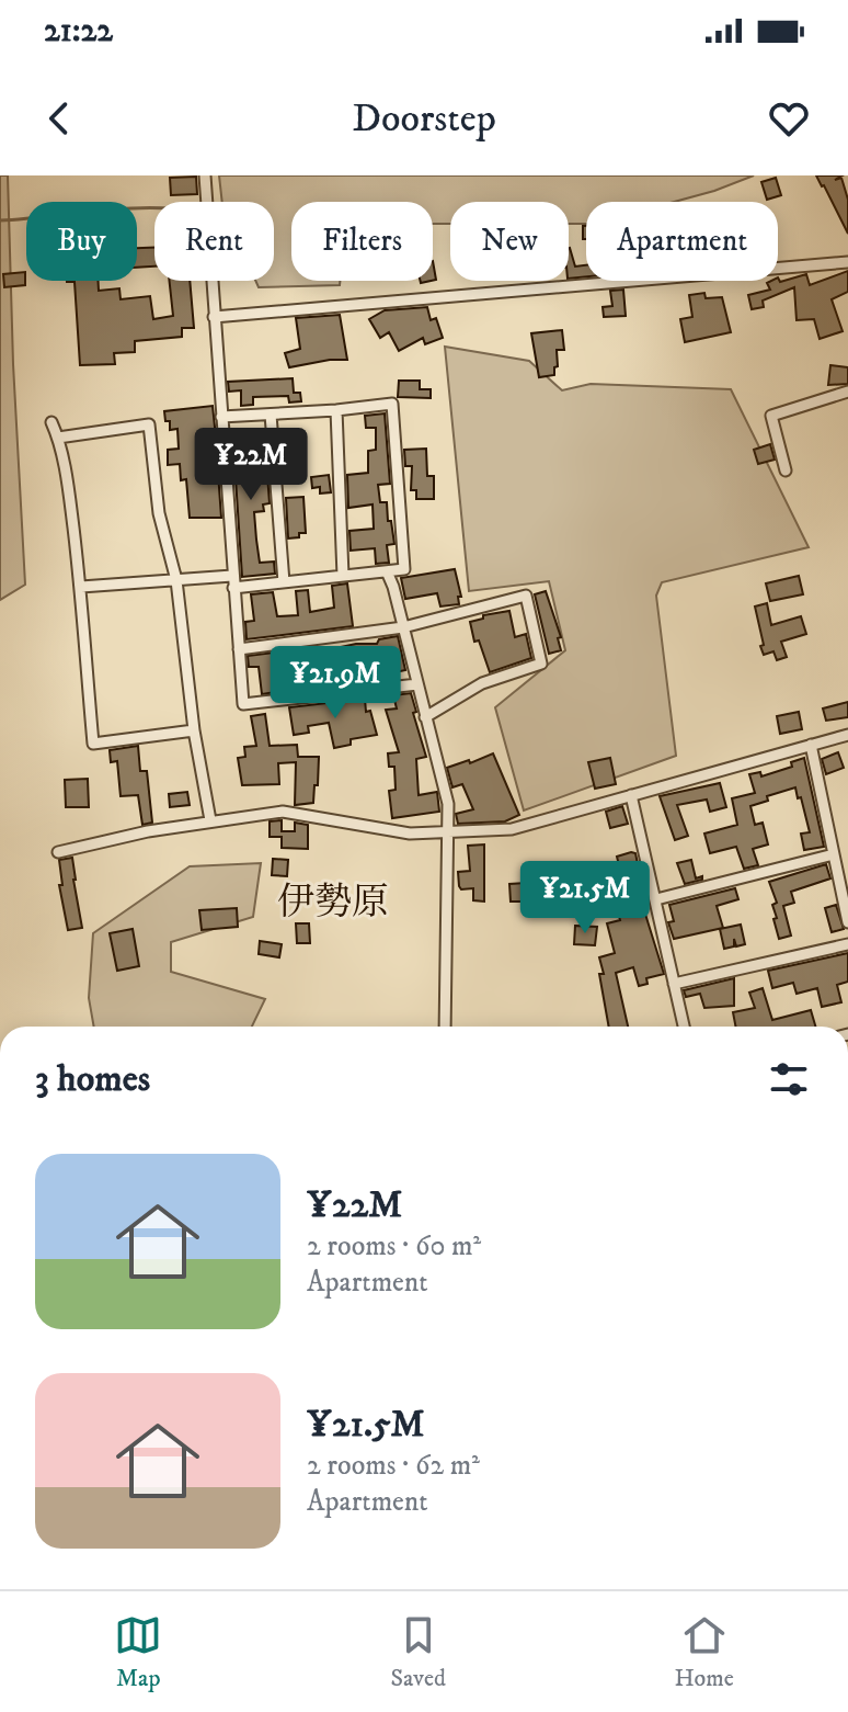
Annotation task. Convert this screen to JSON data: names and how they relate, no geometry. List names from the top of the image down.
{
  "districts": ["伊勢原"],
  "page": {
    "status": "21:22",
    "header": "Doorstep",
    "chip": [
      "Buy",
      "Rent",
      "Filters",
      "New",
      "Apartment"
    ],
    "price": ["¥22M", "¥21.9M", "¥21.5M"],
    "heading": "3 homes",
    "list": [
      {
        "name": "¥22M",
        "note": "2 rooms · 60 m² · Apartment"
      },
      {
        "name": "¥21.5M",
        "note": "2 rooms · 62 m² · Apartment"
      }
    ],
    "tabs": ["Map", "Saved", "Home"]
  }
}
